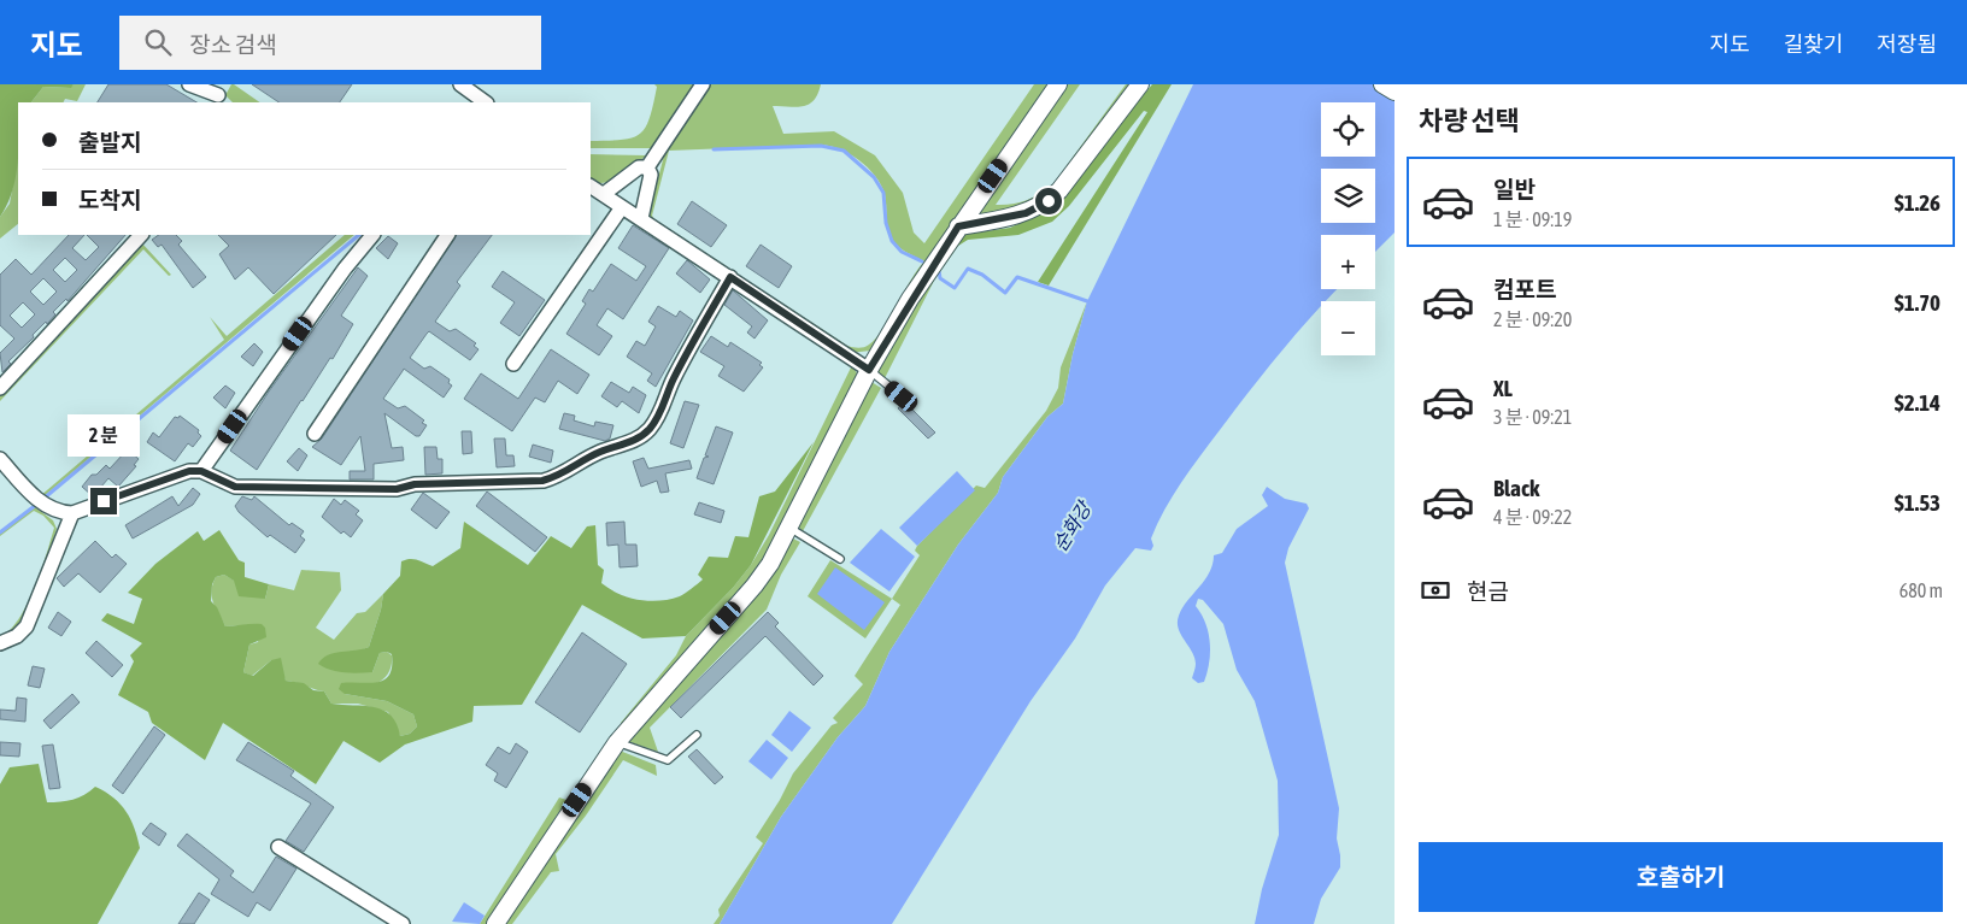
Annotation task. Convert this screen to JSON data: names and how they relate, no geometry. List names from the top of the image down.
{
  "water": ["순화강"],
  "page": {
    "header": "지도",
    "search": "장소 검색",
    "nav": ["지도", "길찾기", "저장됨"],
    "heading": "차량 선택",
    "map_buttons": ["+", "−"],
    "banner": ["출발지", "도착지"],
    "list": [
      {
        "name": "일반",
        "note": "1 분 · 09:19",
        "value": "$1.26"
      },
      {
        "name": "컴포트",
        "note": "2 분 · 09:20",
        "value": "$1.70"
      },
      {
        "name": "XL",
        "note": "3 분 · 09:21",
        "value": "$2.14"
      },
      {
        "name": "Black",
        "note": "4 분 · 09:22",
        "value": "$1.53"
      }
    ],
    "bubble": "2 분",
    "pay": ["현금", "680 m"],
    "buttons": "호출하기"
  }
}
